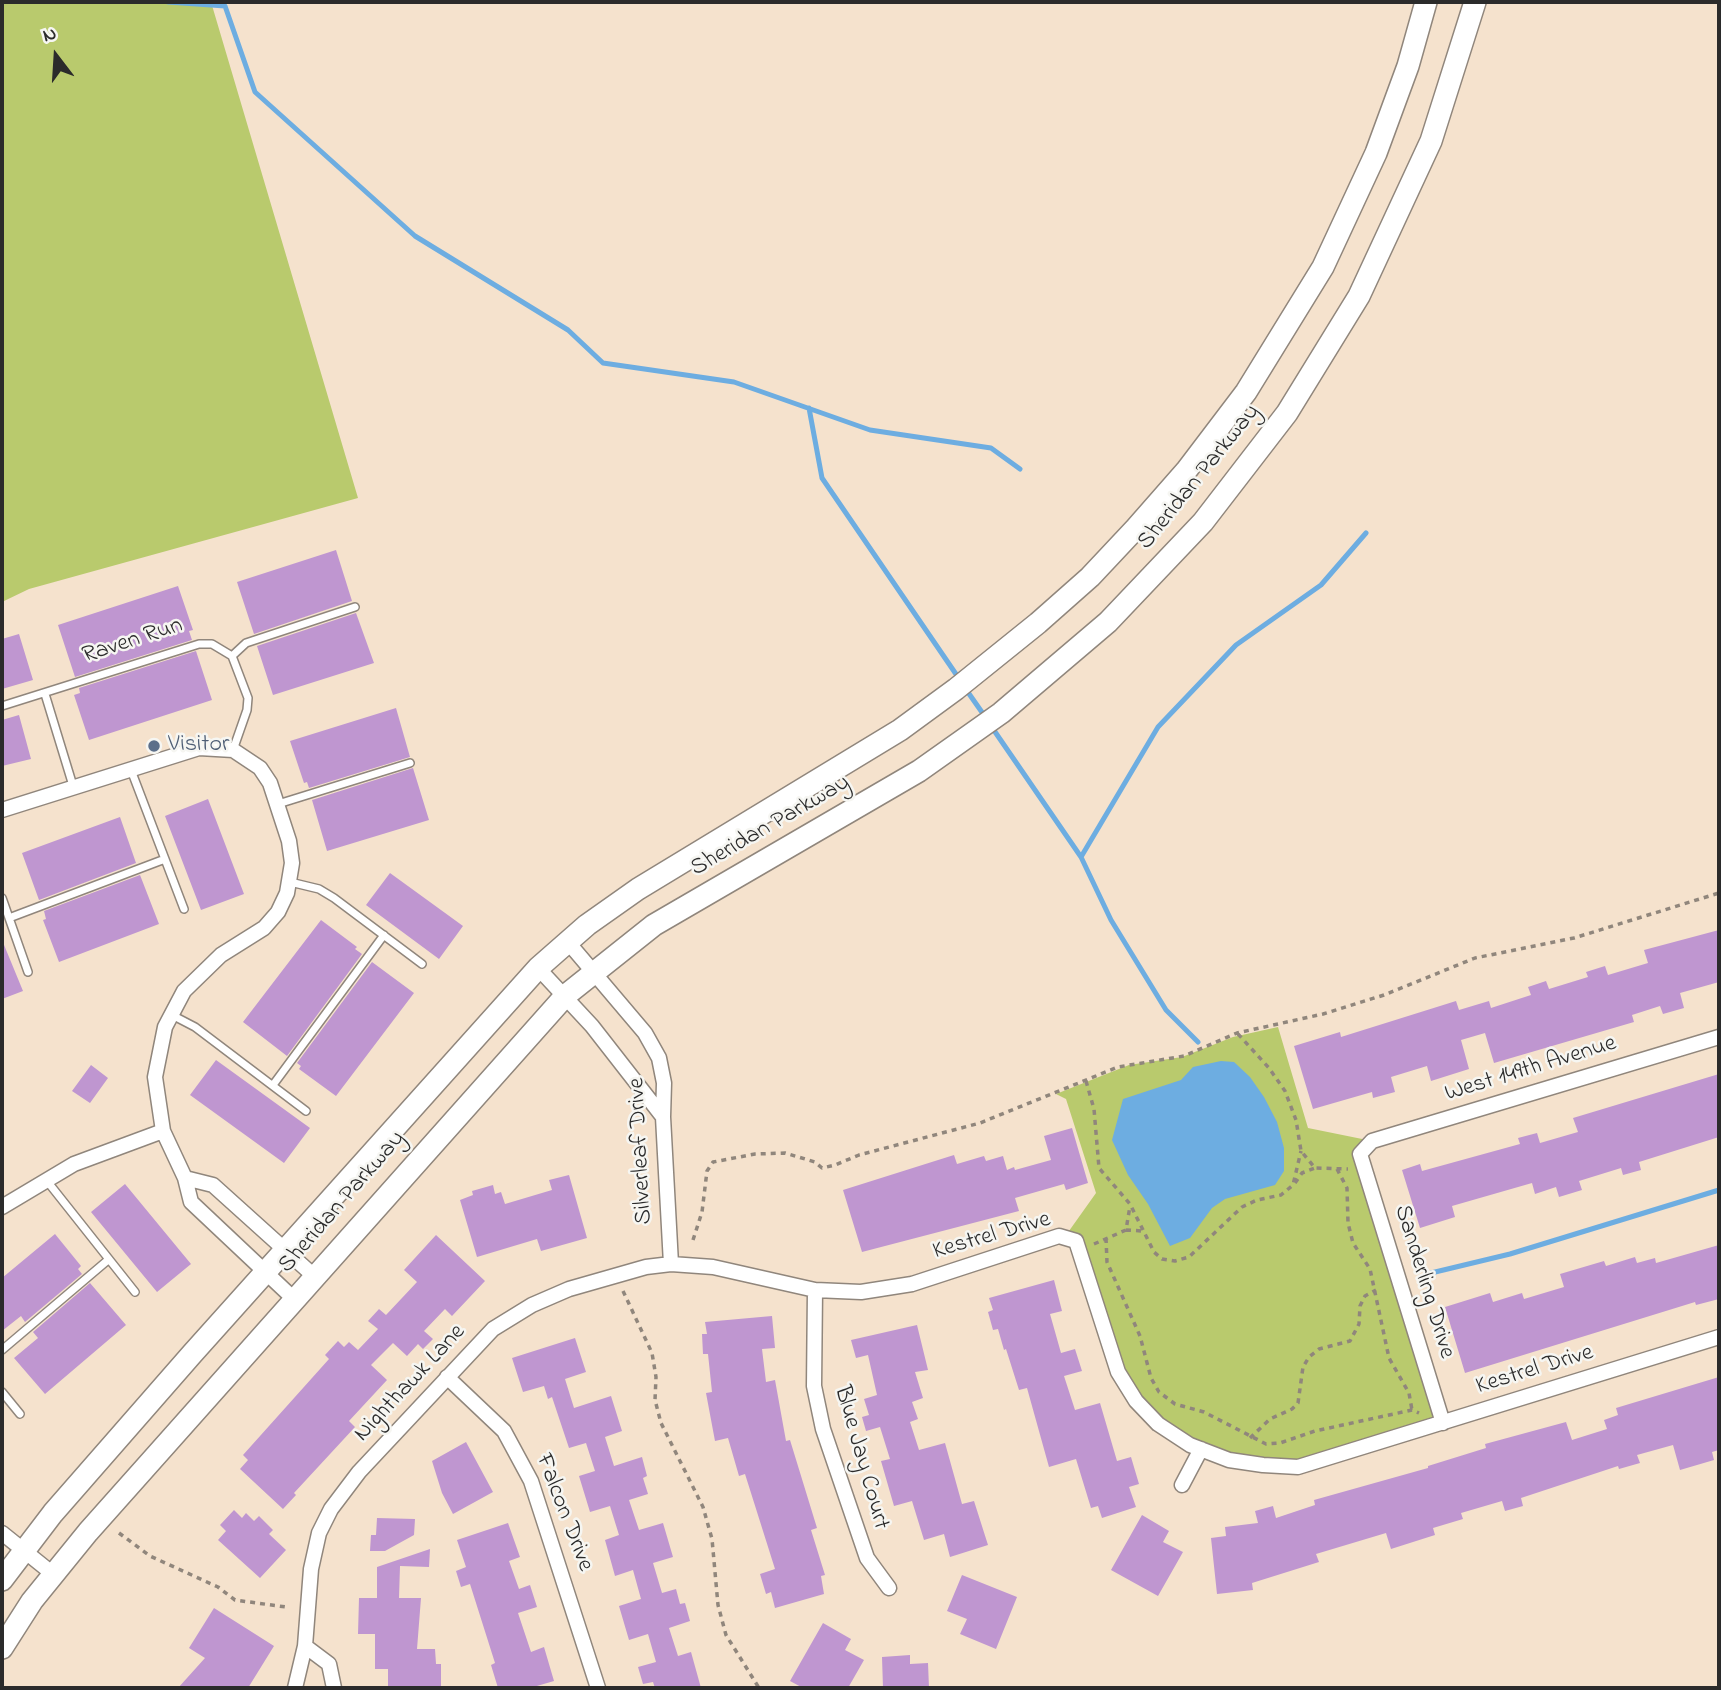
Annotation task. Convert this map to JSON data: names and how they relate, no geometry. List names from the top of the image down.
{
  "streets": {
    "main road": ["Sheridan Parkway"],
    "street": [
      "West 149th Avenue",
      "Silverleaf Drive",
      "Kestrel Drive",
      "Sanderling Drive",
      "Nighthawk Lane",
      "Blue Jay Court",
      "Falcon Drive"
    ],
    "lane": ["Raven Run"]
  },
  "crossings": [
    ["Sheridan Parkway", "Silverleaf Drive"],
    ["West 149th Avenue", "Sanderling Drive"],
    ["Silverleaf Drive", "Kestrel Drive"],
    ["Silverleaf Drive", "Nighthawk Lane"],
    ["Kestrel Drive", "Sanderling Drive"],
    ["Kestrel Drive", "Nighthawk Lane"],
    ["Kestrel Drive", "Blue Jay Court"],
    ["Nighthawk Lane", "Falcon Drive"]
  ],
  "places": ["Visitor"],
  "north": "top"
}
